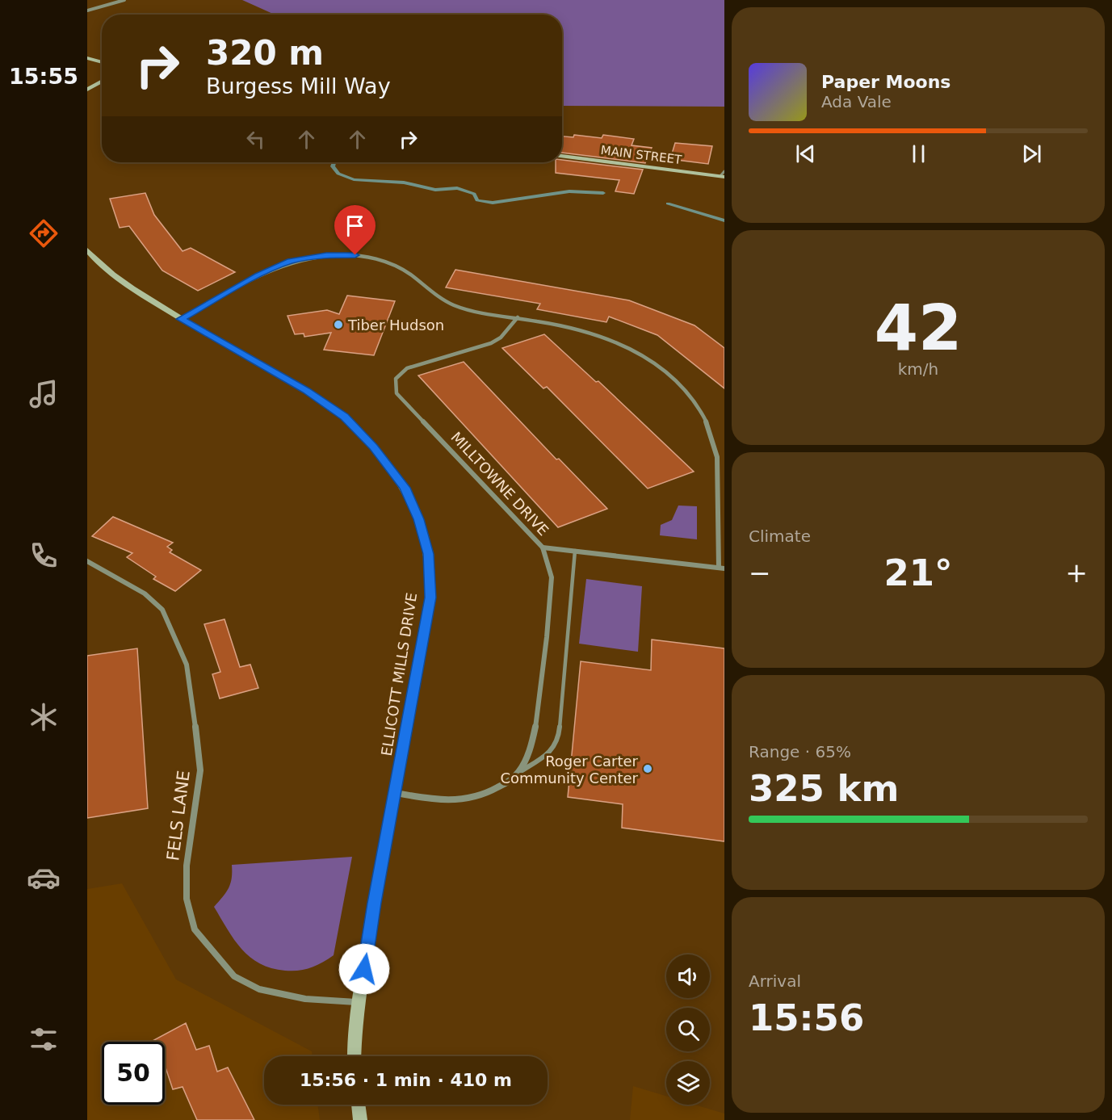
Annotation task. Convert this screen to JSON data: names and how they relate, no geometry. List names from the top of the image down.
{
  "streets": {
    "main road": ["MAIN STREET", "ELLICOTT MILLS DRIVE"],
    "street": ["MILLTOWNE DRIVE", "FELS LANE"]
  },
  "crossings": [
    ["MILLTOWNE DRIVE", "ELLICOTT MILLS DRIVE"],
    ["ELLICOTT MILLS DRIVE", "FELS LANE"]
  ],
  "places": ["Tiber Hudson", "Roger Carter Community Center"],
  "page": {
    "tabs": "15:55",
    "turn": ["320 m", "Burgess Mill Way"],
    "song": ["Paper Moons", "Ada Vale"],
    "tile": [
      ["42", "km/h"],
      "Climate",
      ["Range · 65%", "325 km"],
      ["Arrival", "15:56"]
    ],
    "heat": ["−", "21°", "+"],
    "limit": "50",
    "trip": "15:56 · 1 min · 410 m"
  }
}
